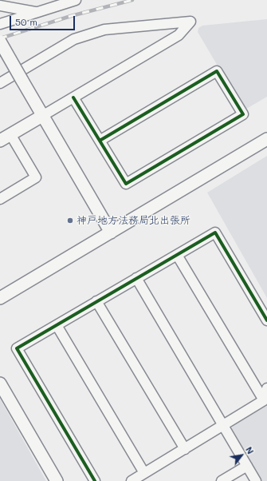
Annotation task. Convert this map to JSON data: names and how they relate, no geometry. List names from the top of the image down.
{
  "places": ["神戸地方法務局北出張所"],
  "scale_bar": "50 m",
  "north": "top right"
}
